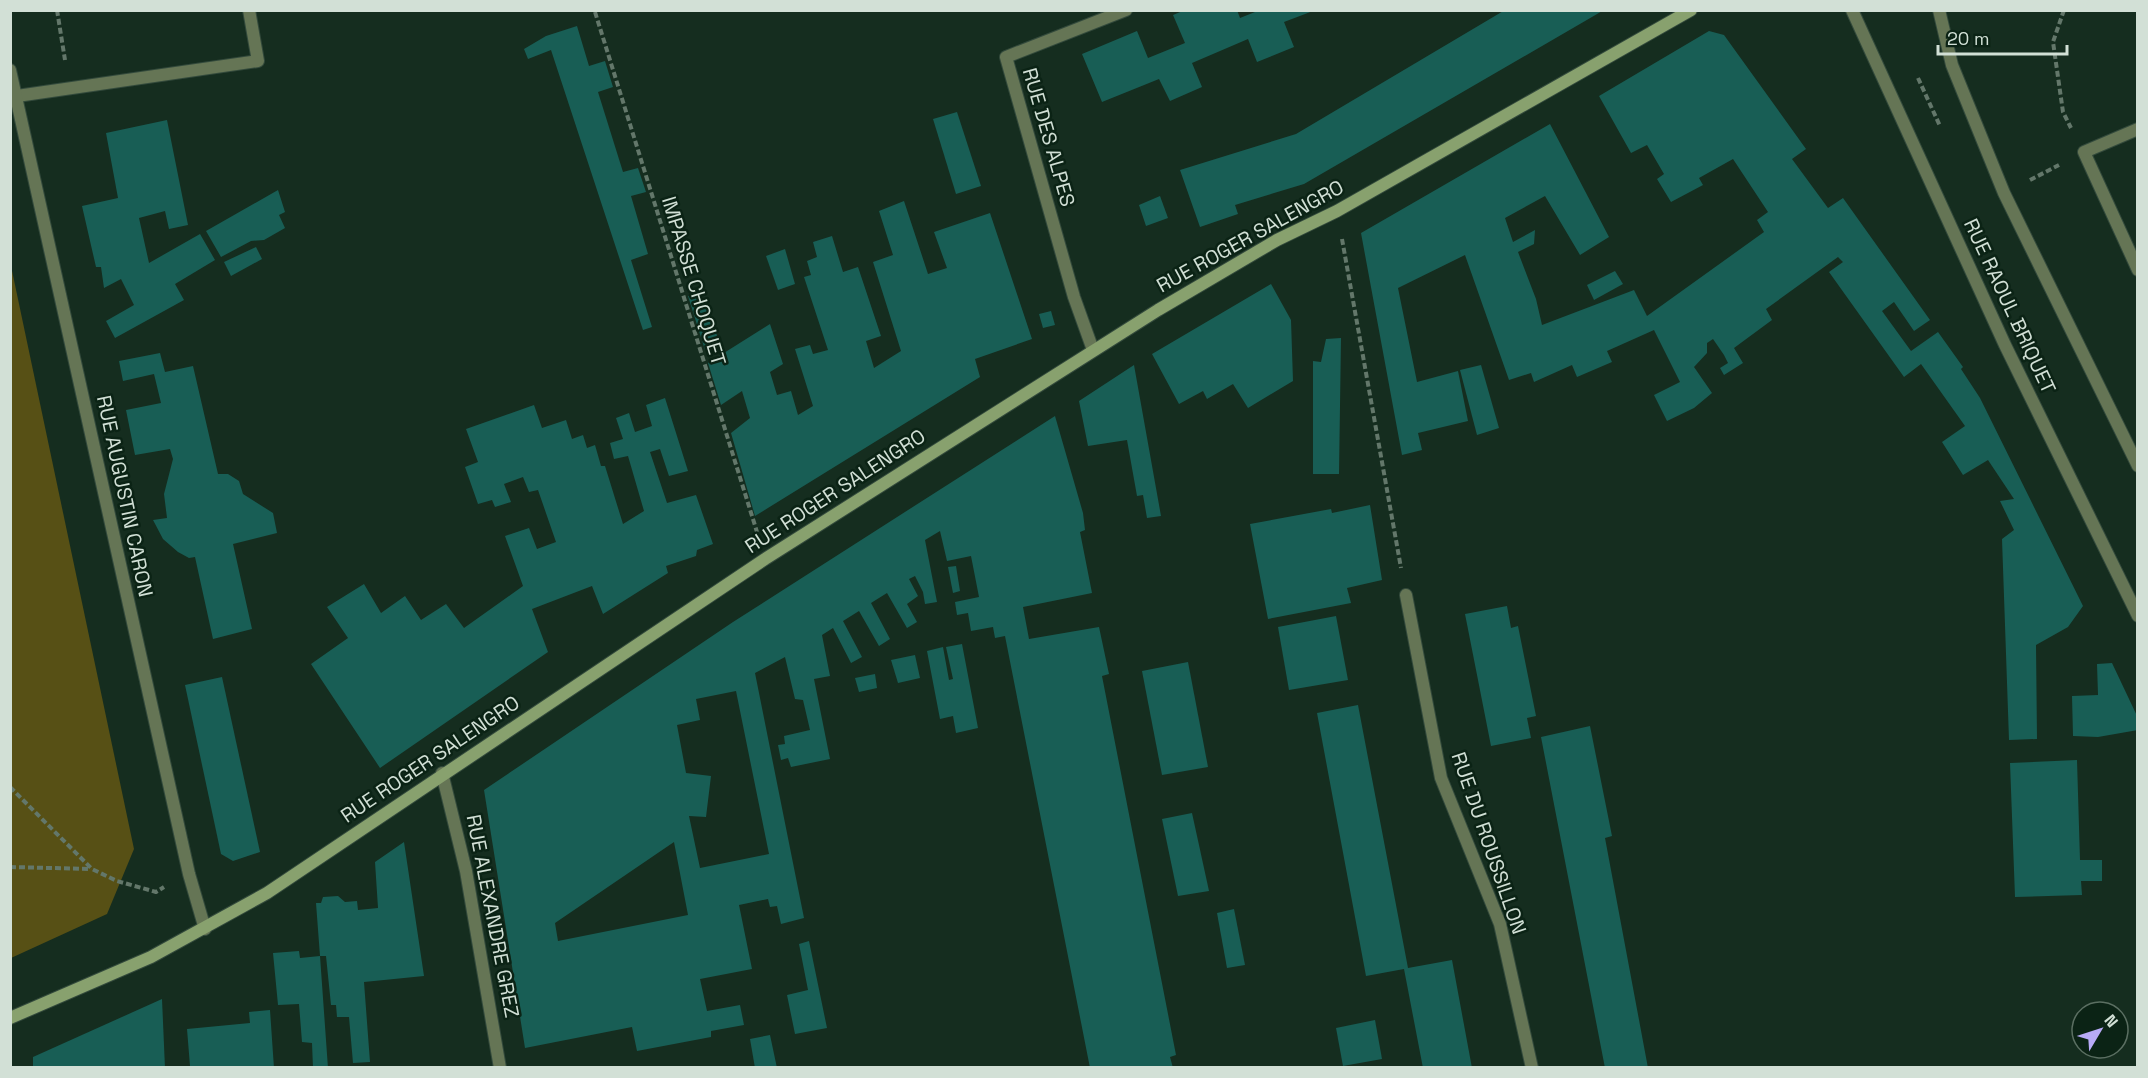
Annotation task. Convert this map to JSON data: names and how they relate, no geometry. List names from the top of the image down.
{
  "streets": {
    "main road": ["RUE ROGER SALENGRO"],
    "street": [
      "RUE DES ALPES",
      "RUE RAOUL BRIQUET",
      "RUE AUGUSTIN CARON",
      "RUE DU ROUSSILLON",
      "RUE ALEXANDRE GREZ"
    ],
    "path": ["IMPASSE CHOQUET"]
  },
  "crossings": [
    ["RUE DES ALPES", "RUE ROGER SALENGRO"],
    ["RUE ROGER SALENGRO", "IMPASSE CHOQUET"],
    ["RUE ROGER SALENGRO", "RUE AUGUSTIN CARON"],
    ["RUE ROGER SALENGRO", "RUE ALEXANDRE GREZ"]
  ],
  "scale_bar": "20 m",
  "north": "top right"
}
